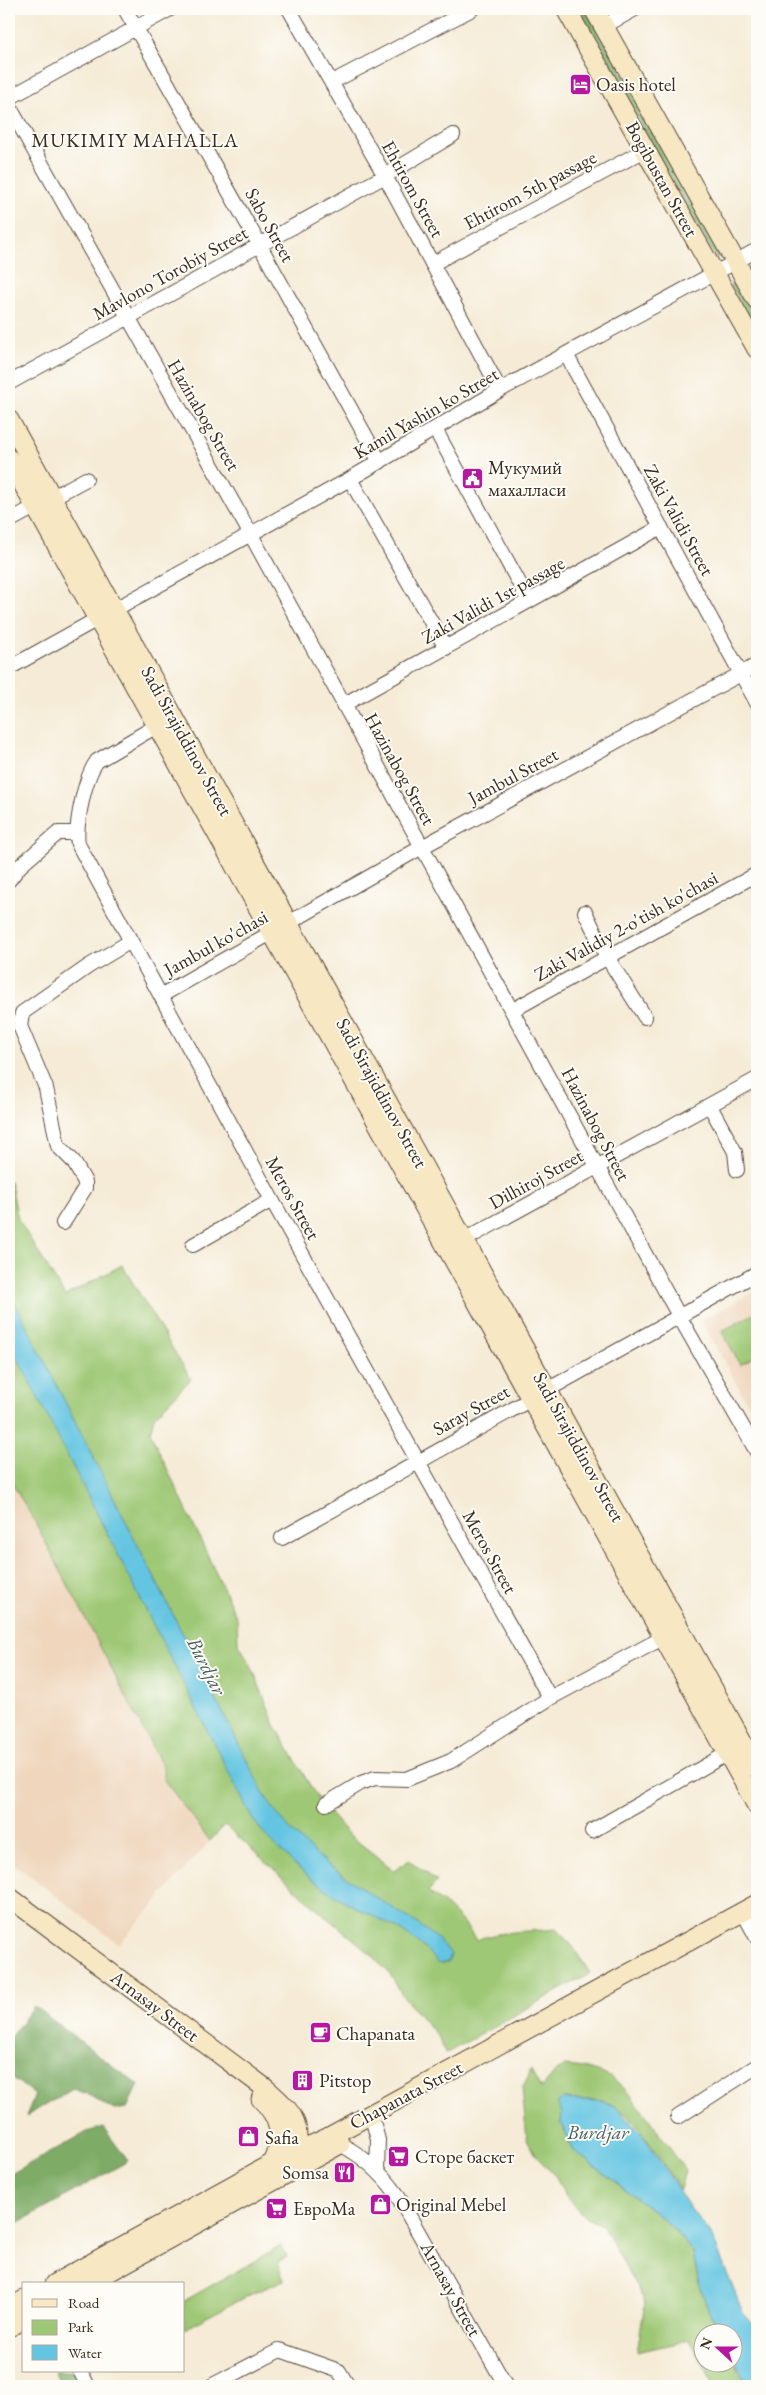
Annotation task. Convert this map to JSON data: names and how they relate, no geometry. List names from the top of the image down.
{
  "streets": {
    "street": [
      "Bogibustan Street",
      "Ehtirom Street",
      "Ehtirom 5th passage",
      "Sabo Street",
      "Mavlono Torobiy Street",
      "Kamil Yashin ko Street",
      "Hazinabog Street",
      "Zaki Validi Street",
      "Zaki Validi 1st passage",
      "Sadi Sirajiddinov Street",
      "Jambul Street",
      "Zaki Validiy 2-o'tish ko'chasi",
      "Jambul ko'chasi",
      "Dilhiroj Street",
      "Meros Street",
      "Saray Street",
      "Arnasay Street",
      "Chapanata Street"
    ]
  },
  "crossings": [
    ["Bogibustan Street", "Ehtirom 5th passage"],
    ["Bogibustan Street", "Kamil Yashin ko Street"],
    ["Ehtirom Street", "Ehtirom 5th passage"],
    ["Ehtirom Street", "Mavlono Torobiy Street"],
    ["Ehtirom Street", "Kamil Yashin ko Street"],
    ["Sabo Street", "Mavlono Torobiy Street"],
    ["Sabo Street", "Kamil Yashin ko Street"],
    ["Mavlono Torobiy Street", "Hazinabog Street"],
    ["Kamil Yashin ko Street", "Hazinabog Street"],
    ["Kamil Yashin ko Street", "Zaki Validi Street"],
    ["Kamil Yashin ko Street", "Sadi Sirajiddinov Street"],
    ["Hazinabog Street", "Zaki Validi 1st passage"],
    ["Hazinabog Street", "Jambul Street"],
    ["Hazinabog Street", "Zaki Validiy 2-o'tish ko'chasi"],
    ["Hazinabog Street", "Dilhiroj Street"],
    ["Hazinabog Street", "Saray Street"],
    ["Zaki Validi Street", "Zaki Validi 1st passage"],
    ["Zaki Validi Street", "Jambul Street"],
    ["Sadi Sirajiddinov Street", "Jambul Street"],
    ["Sadi Sirajiddinov Street", "Jambul ko'chasi"],
    ["Sadi Sirajiddinov Street", "Dilhiroj Street"],
    ["Sadi Sirajiddinov Street", "Saray Street"],
    ["Jambul Street", "Jambul ko'chasi"],
    ["Jambul ko'chasi", "Meros Street"],
    ["Meros Street", "Saray Street"],
    ["Arnasay Street", "Chapanata Street"]
  ],
  "districts": ["MUKIMIY MAHALLA"],
  "water": ["Burdjar"],
  "places": {
    "hotel": ["Oasis hotel"],
    "public building": ["Мукумий махалласи"],
    "cafe": ["Chapanata"],
    "building": ["Pitstop"],
    "shop": ["Safia", "Original Mebel"],
    "supermarket": ["Сторе баскет", "ЕвроМа"],
    "restaurant": ["Somsa"]
  },
  "legend": ["Road", "Park", "Water"],
  "north": "left"
}
